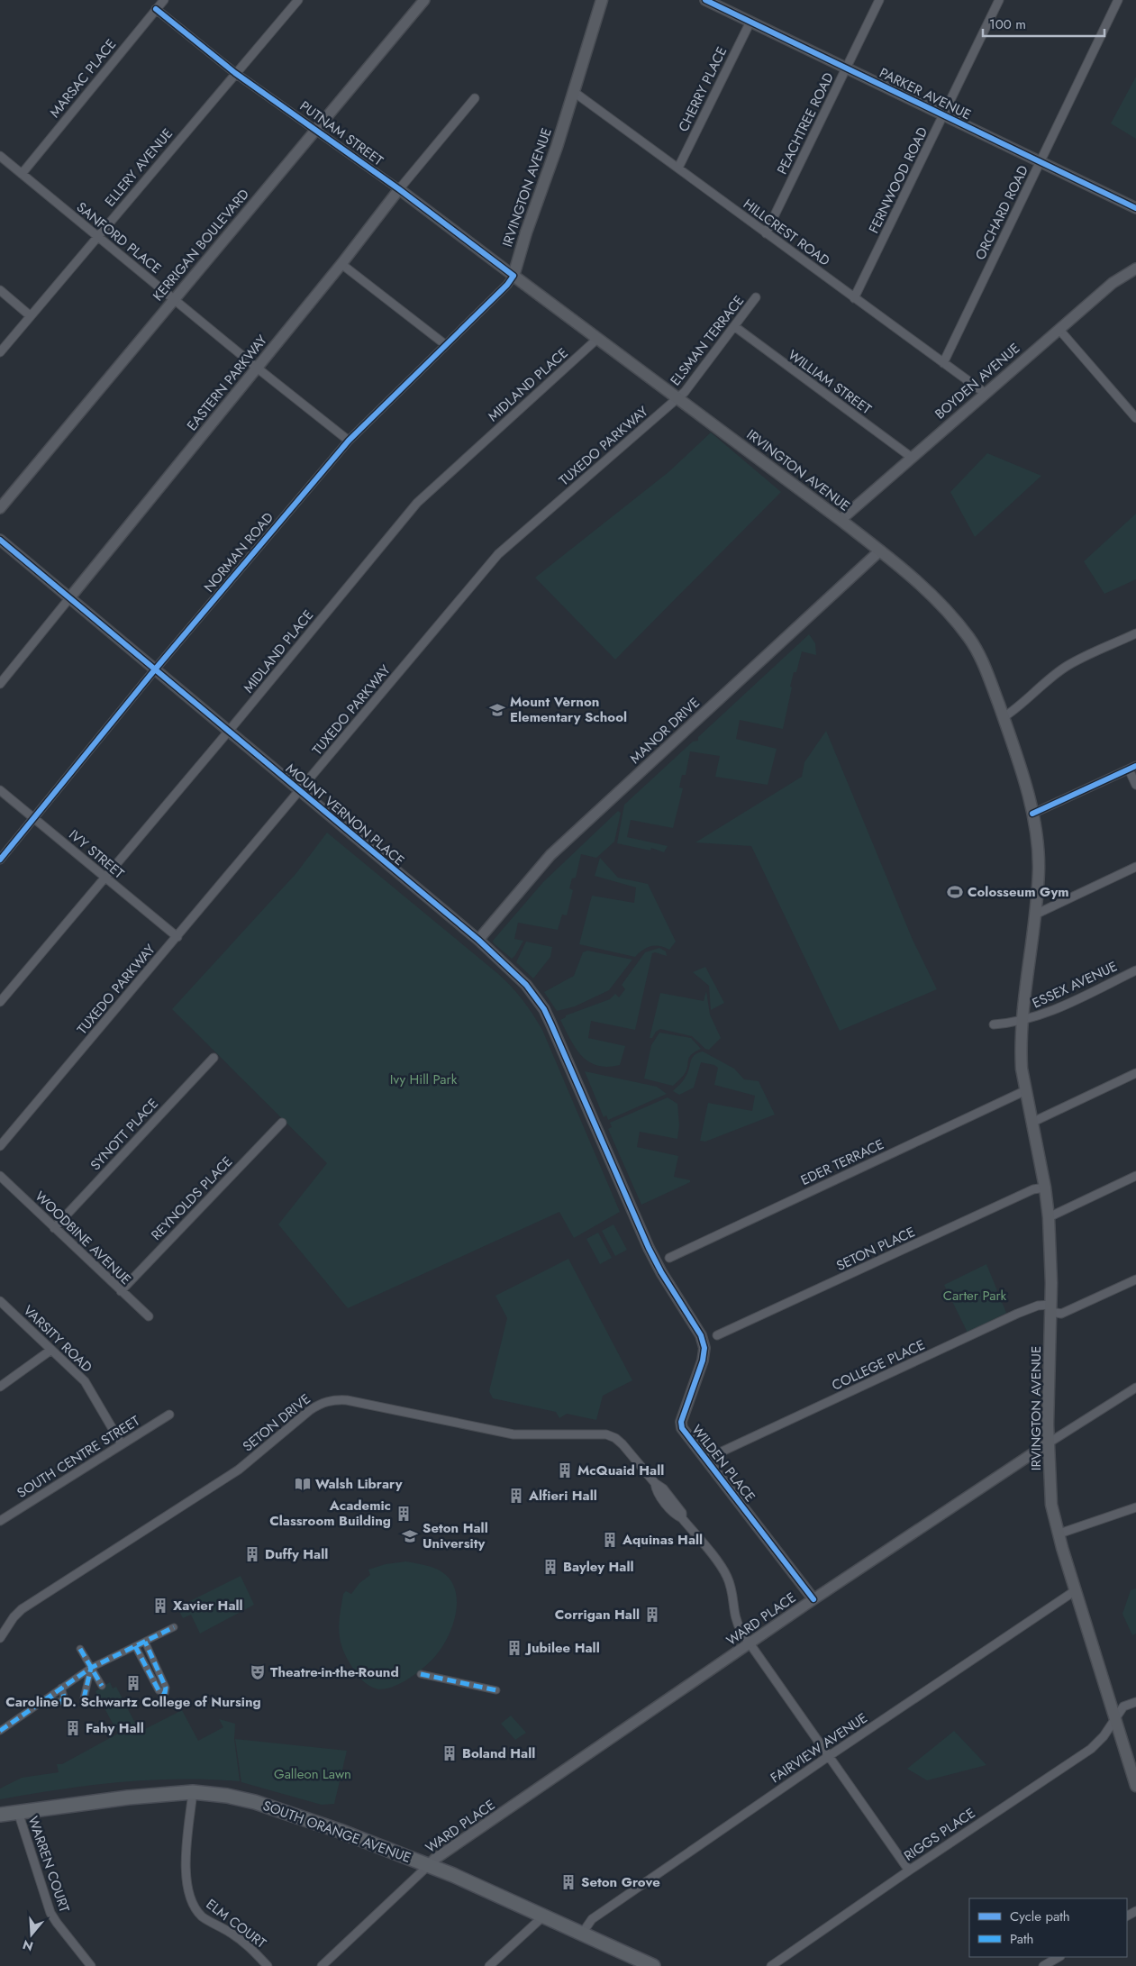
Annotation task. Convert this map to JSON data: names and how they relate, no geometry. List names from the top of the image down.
{
  "streets": {
    "main road": ["IRVINGTON AVENUE", "SOUTH ORANGE AVENUE"],
    "street": [
      "MARSAC PLACE",
      "CHERRY PLACE",
      "PARKER AVENUE",
      "PEACHTREE ROAD",
      "PUTNAM STREET",
      "ELLERY AVENUE",
      "FERNWOOD ROAD",
      "ORCHARD ROAD",
      "HILLCREST ROAD",
      "SANFORD PLACE",
      "KERRIGAN BOULEVARD",
      "ELSMAN TERRACE",
      "BOYDEN AVENUE",
      "WILLIAM STREET",
      "EASTERN PARKWAY",
      "MIDLAND PLACE",
      "TUXEDO PARKWAY",
      "NORMAN ROAD",
      "MANOR DRIVE",
      "MOUNT VERNON PLACE",
      "IVY STREET",
      "ESSEX AVENUE",
      "SYNOTT PLACE",
      "EDER TERRACE",
      "REYNOLDS PLACE",
      "WOODBINE AVENUE",
      "SETON PLACE",
      "VARSITY ROAD",
      "COLLEGE PLACE",
      "SETON DRIVE",
      "SOUTH CENTRE STREET",
      "WILDEN PLACE",
      "WARD PLACE",
      "FAIRVIEW AVENUE",
      "RIGGS PLACE",
      "WARREN COURT",
      "ELM COURT"
    ]
  },
  "crossings": [
    ["MARSAC PLACE", "PUTNAM STREET"],
    ["MARSAC PLACE", "SANFORD PLACE"],
    ["CHERRY PLACE", "PARKER AVENUE"],
    ["CHERRY PLACE", "HILLCREST ROAD"],
    ["PARKER AVENUE", "PEACHTREE ROAD"],
    ["PARKER AVENUE", "FERNWOOD ROAD"],
    ["PARKER AVENUE", "ORCHARD ROAD"],
    ["PEACHTREE ROAD", "HILLCREST ROAD"],
    ["PUTNAM STREET", "ELLERY AVENUE"],
    ["PUTNAM STREET", "IRVINGTON AVENUE"],
    ["PUTNAM STREET", "KERRIGAN BOULEVARD"],
    ["PUTNAM STREET", "EASTERN PARKWAY"],
    ["PUTNAM STREET", "NORMAN ROAD"],
    ["ELLERY AVENUE", "SANFORD PLACE"],
    ["FERNWOOD ROAD", "HILLCREST ROAD"],
    ["IRVINGTON AVENUE", "HILLCREST ROAD"],
    ["IRVINGTON AVENUE", "ELSMAN TERRACE"],
    ["IRVINGTON AVENUE", "BOYDEN AVENUE"],
    ["IRVINGTON AVENUE", "MIDLAND PLACE"],
    ["IRVINGTON AVENUE", "TUXEDO PARKWAY"],
    ["IRVINGTON AVENUE", "NORMAN ROAD"],
    ["IRVINGTON AVENUE", "MANOR DRIVE"],
    ["IRVINGTON AVENUE", "ESSEX AVENUE"],
    ["IRVINGTON AVENUE", "EDER TERRACE"],
    ["IRVINGTON AVENUE", "SETON PLACE"],
    ["IRVINGTON AVENUE", "COLLEGE PLACE"],
    ["IRVINGTON AVENUE", "WARD PLACE"],
    ["IRVINGTON AVENUE", "FAIRVIEW AVENUE"],
    ["IRVINGTON AVENUE", "RIGGS PLACE"],
    ["ORCHARD ROAD", "HILLCREST ROAD"],
    ["HILLCREST ROAD", "BOYDEN AVENUE"],
    ["SANFORD PLACE", "KERRIGAN BOULEVARD"],
    ["SANFORD PLACE", "EASTERN PARKWAY"],
    ["SANFORD PLACE", "NORMAN ROAD"],
    ["ELSMAN TERRACE", "WILLIAM STREET"],
    ["ELSMAN TERRACE", "TUXEDO PARKWAY"],
    ["BOYDEN AVENUE", "WILLIAM STREET"],
    ["EASTERN PARKWAY", "MOUNT VERNON PLACE"],
    ["MIDLAND PLACE", "MOUNT VERNON PLACE"],
    ["MIDLAND PLACE", "IVY STREET"],
    ["TUXEDO PARKWAY", "MOUNT VERNON PLACE"],
    ["TUXEDO PARKWAY", "IVY STREET"],
    ["NORMAN ROAD", "MOUNT VERNON PLACE"],
    ["NORMAN ROAD", "IVY STREET"],
    ["MANOR DRIVE", "MOUNT VERNON PLACE"],
    ["MOUNT VERNON PLACE", "WILDEN PLACE"],
    ["SYNOTT PLACE", "WOODBINE AVENUE"],
    ["REYNOLDS PLACE", "WOODBINE AVENUE"],
    ["VARSITY ROAD", "SOUTH CENTRE STREET"],
    ["SETON DRIVE", "WARD PLACE"],
    ["SETON DRIVE", "FAIRVIEW AVENUE"],
    ["SETON DRIVE", "RIGGS PLACE"],
    ["WILDEN PLACE", "WARD PLACE"],
    ["WARD PLACE", "SOUTH ORANGE AVENUE"],
    ["FAIRVIEW AVENUE", "SOUTH ORANGE AVENUE"],
    ["SOUTH ORANGE AVENUE", "WARREN COURT"],
    ["SOUTH ORANGE AVENUE", "ELM COURT"]
  ],
  "parks": ["Ivy Hill Park", "Carter Park", "Galleon Lawn"],
  "places": {
    "school or university": ["Mount Vernon Elementary School", "Seton Hall University"],
    "sports": ["Colosseum Gym"],
    "building": [
      "McQuaid Hall",
      "Alfieri Hall",
      "Academic Classroom Building",
      "Aquinas Hall",
      "Duffy Hall",
      "Bayley Hall",
      "Xavier Hall",
      "Corrigan Hall",
      "Jubilee Hall",
      "Caroline D. Schwartz College of Nursing",
      "Fahy Hall",
      "Boland Hall",
      "Seton Grove"
    ],
    "library": ["Walsh Library"],
    "theatre": ["Theatre-in-the-Round"]
  },
  "legend": ["Cycle path", "Path"],
  "scale_bar": "100 m",
  "north": "bottom"
}
